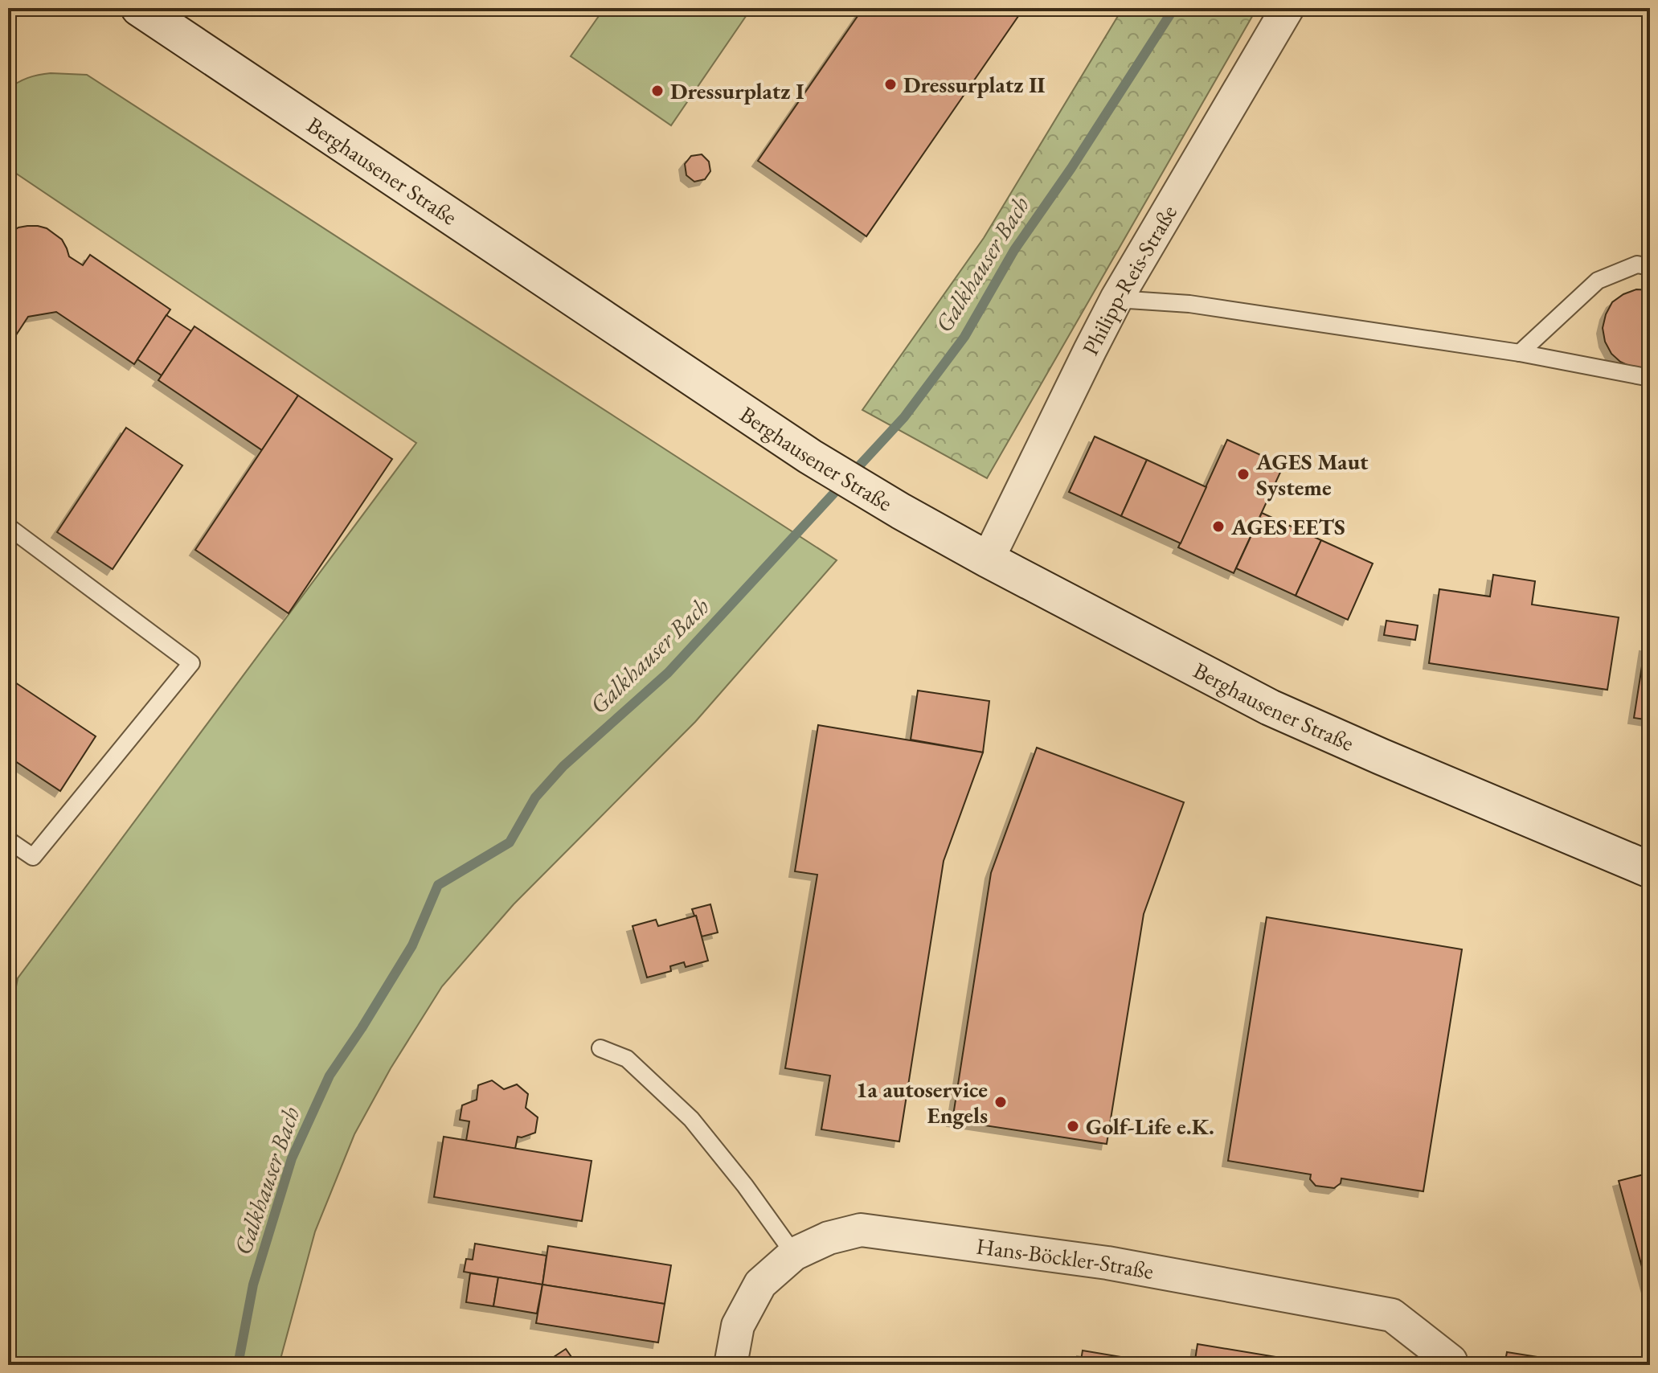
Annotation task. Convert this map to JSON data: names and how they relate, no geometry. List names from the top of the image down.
{
  "streets": {
    "main road": ["Berghausener Straße"],
    "street": ["Philipp-Reis-Straße", "Hans-Böckler-Straße"]
  },
  "crossings": [
    ["Berghausener Straße", "Philipp-Reis-Straße"]
  ],
  "water": ["Galkhauser Bach"],
  "places": [
    "Dressurplatz II",
    "Dressurplatz I",
    "AGES Maut Systeme",
    "AGES EETS",
    "1a autoservice Engels",
    "Golf-Life e.K."
  ]
}
